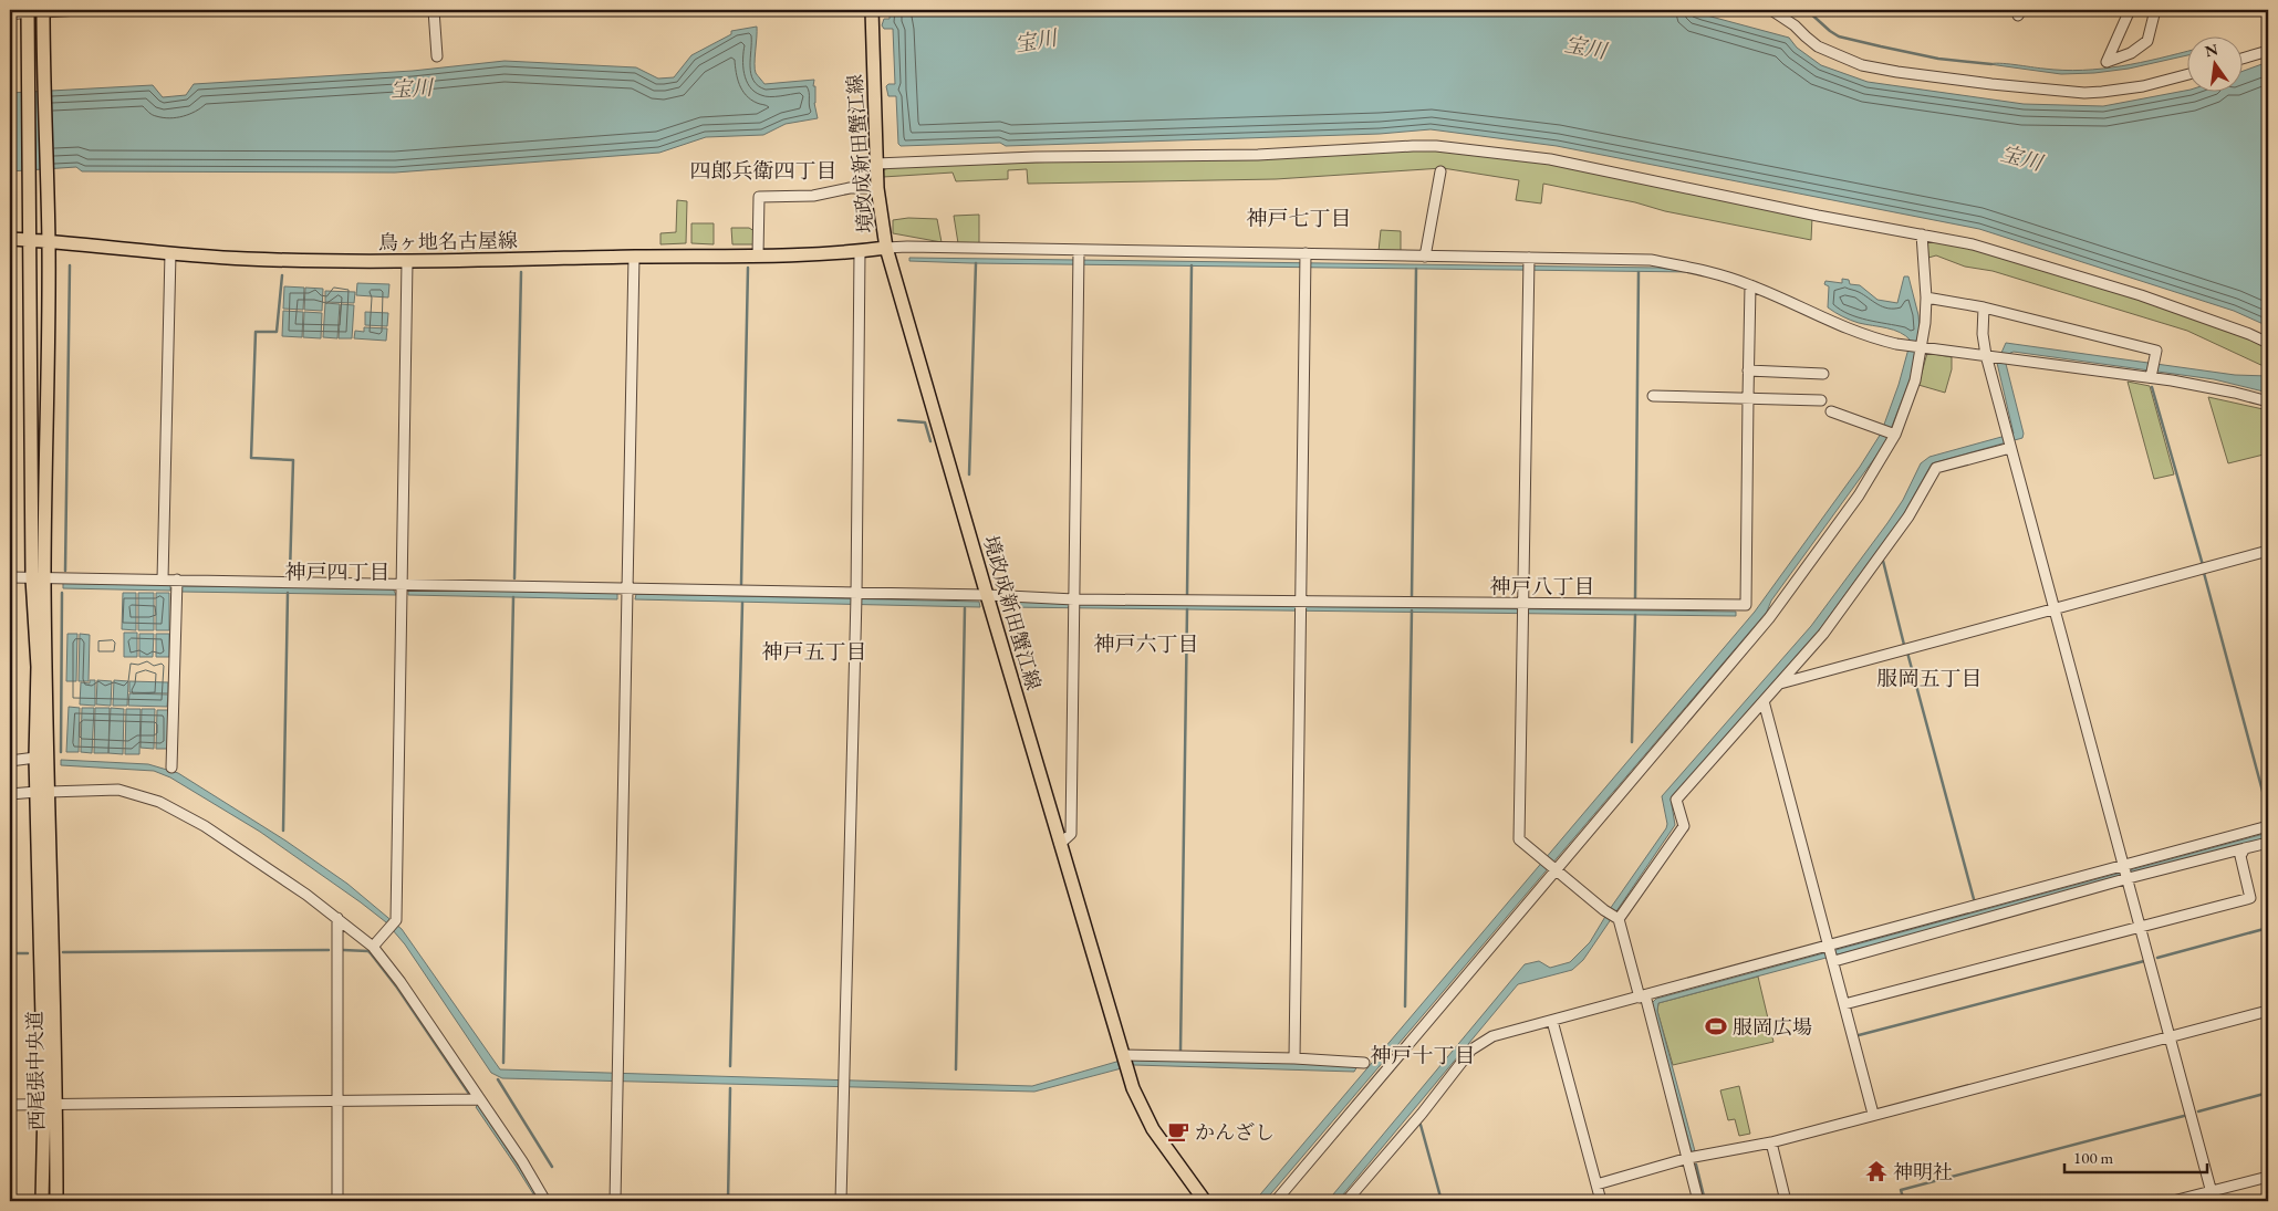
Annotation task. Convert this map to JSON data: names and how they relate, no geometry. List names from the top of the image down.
{
  "streets": {
    "main road": ["境政成新田蟹江線", "鳥ヶ地名古屋線", "西尾張中央道"]
  },
  "crossings": [
    ["境政成新田蟹江線", "鳥ヶ地名古屋線"],
    ["鳥ヶ地名古屋線", "西尾張中央道"]
  ],
  "districts": [
    "四郎兵衛四丁目",
    "神戸七丁目",
    "神戸四丁目",
    "神戸八丁目",
    "神戸六丁目",
    "神戸五丁目",
    "服岡五丁目",
    "神戸十丁目"
  ],
  "water": ["宝川"],
  "places": {
    "sports": ["服岡広場"],
    "cafe": ["かんざし"],
    "temple": ["神明社"]
  },
  "scale_bar": "100 m",
  "north": "top"
}
